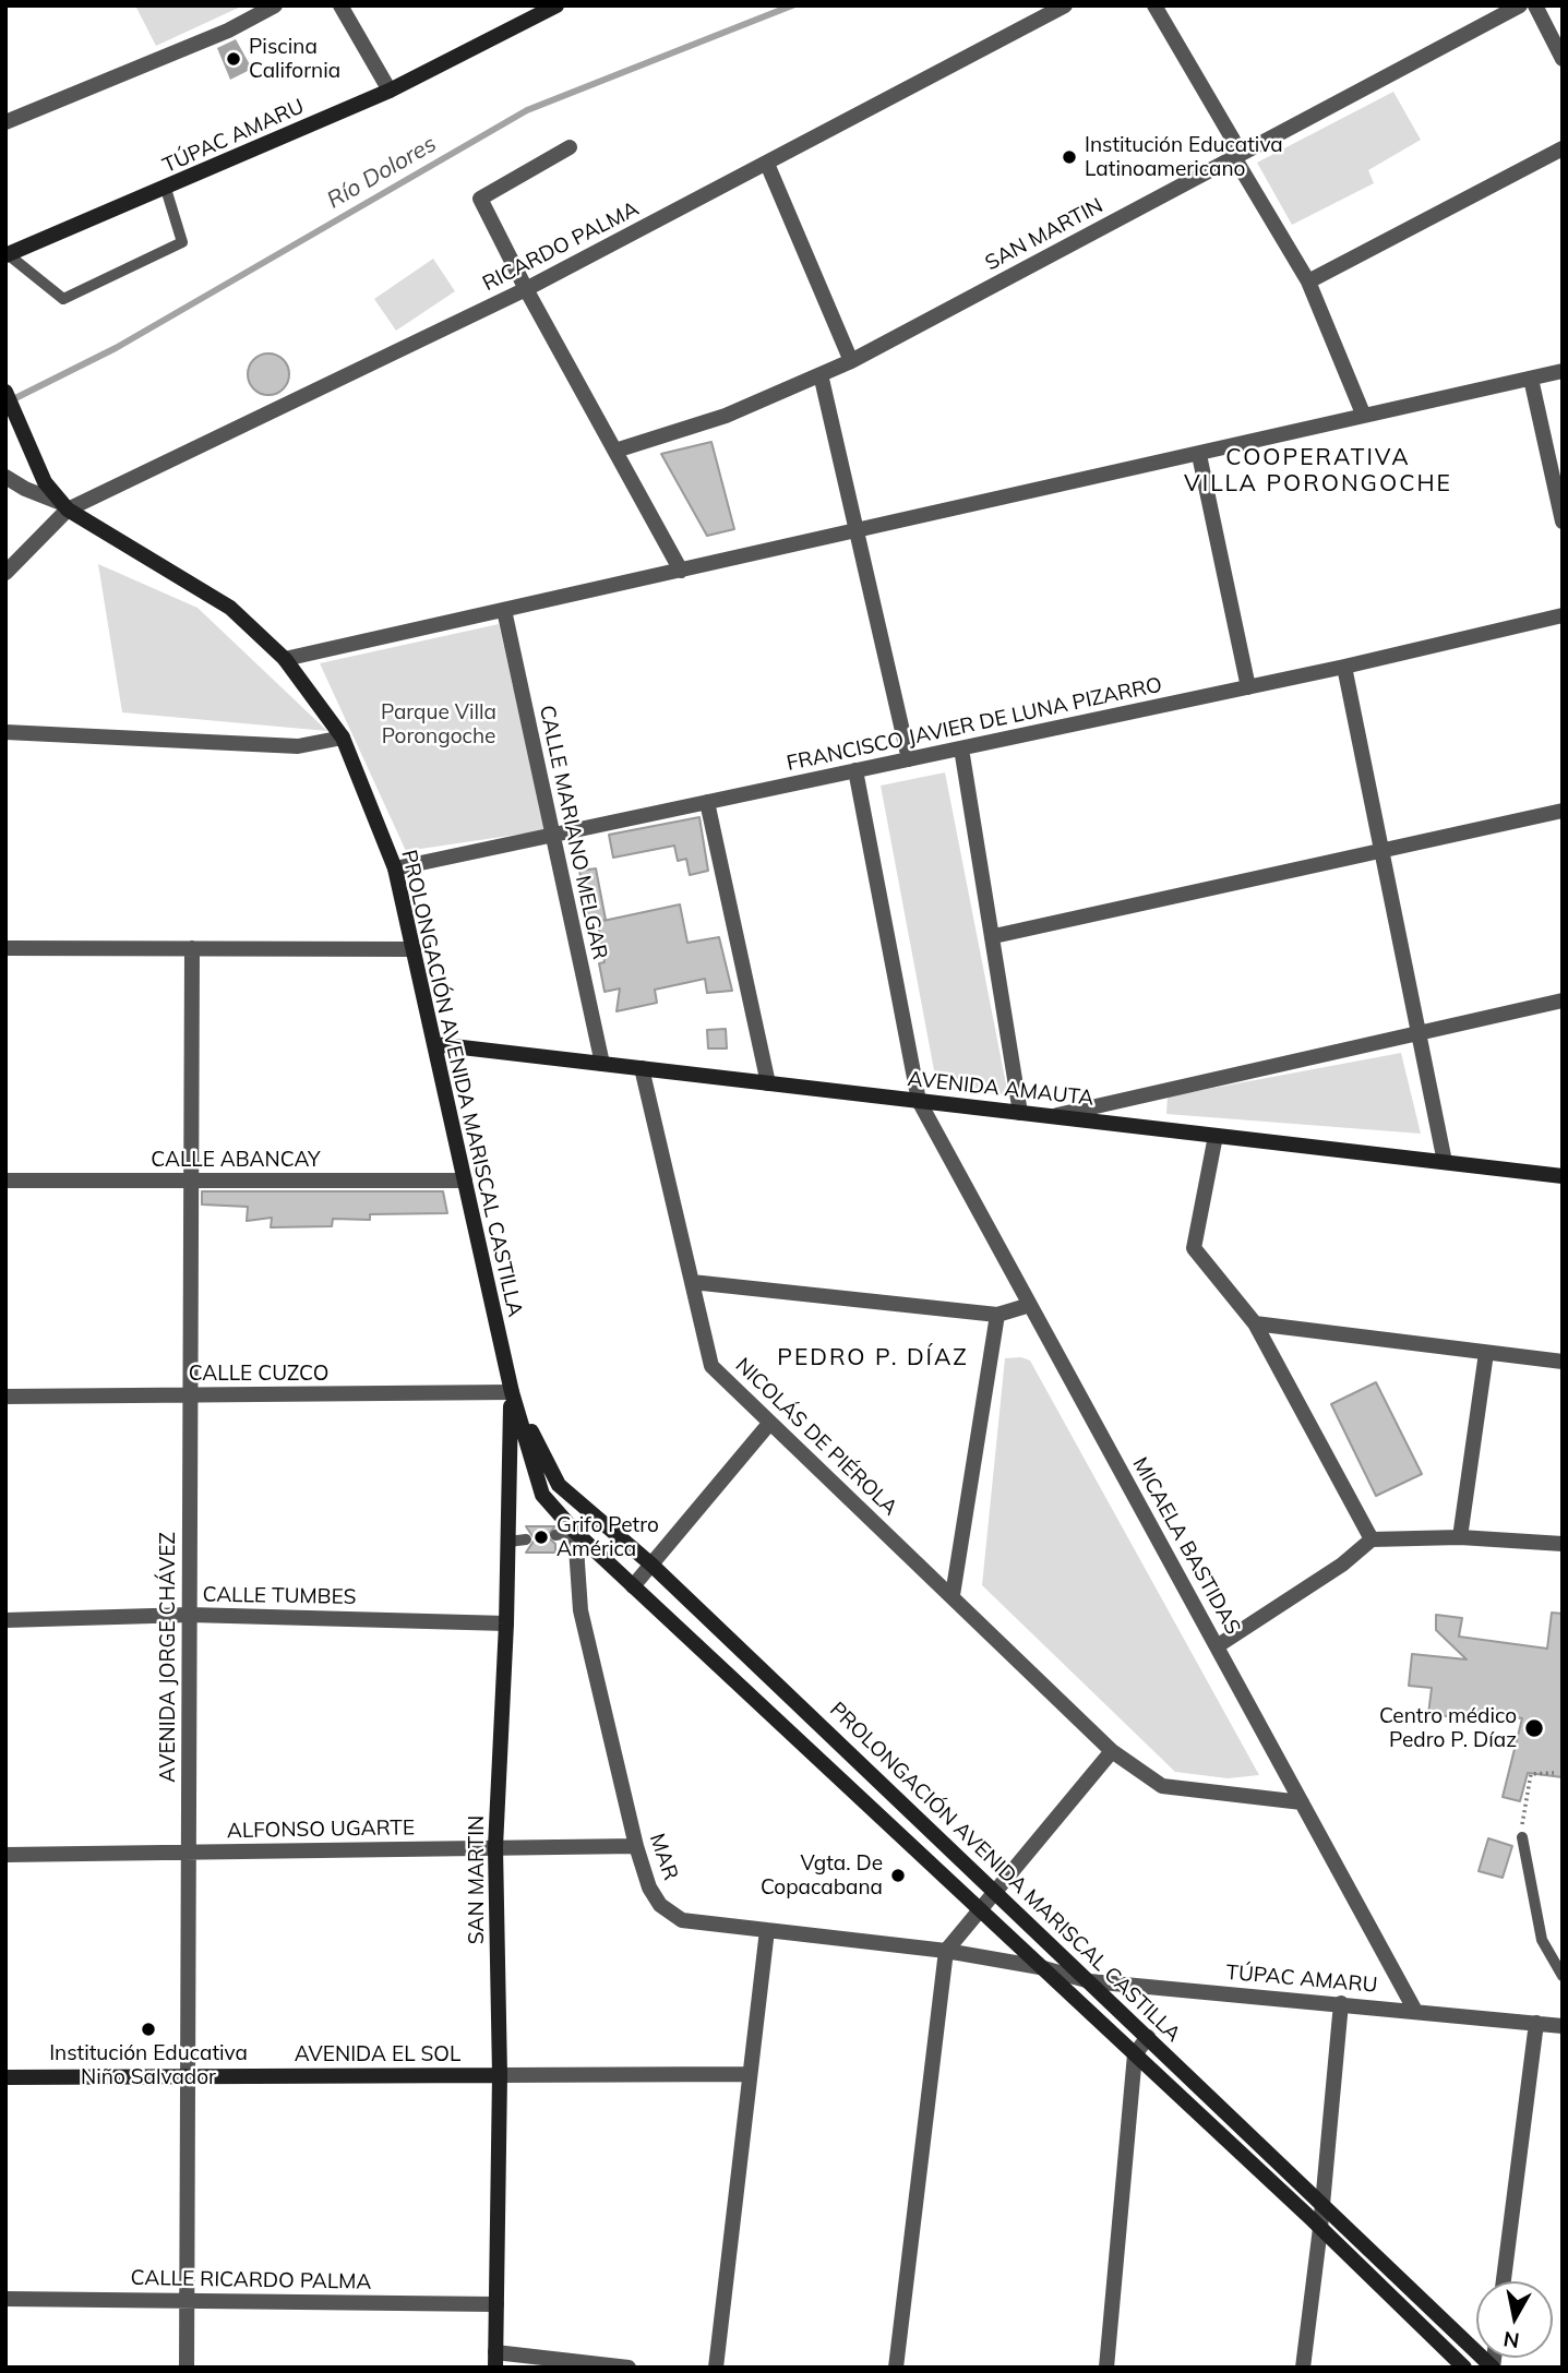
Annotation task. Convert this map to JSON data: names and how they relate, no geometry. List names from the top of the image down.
{
  "streets": {
    "main road": [
      "TÚPAC AMARU",
      "SAN MARTIN",
      "PROLONGACIÓN AVENIDA MARISCAL CASTILLA",
      "AVENIDA AMAUTA",
      "AVENIDA EL SOL"
    ],
    "street": [
      "RICARDO PALMA",
      "FRANCISCO JAVIER DE LUNA PIZARRO",
      "CALLE MARIANO MELGAR",
      "CALLE ABANCAY",
      "CALLE CUZCO",
      "NICOLÁS DE PIÉROLA",
      "MICAELA BASTIDAS",
      "CALLE TUMBES",
      "AVENIDA JORGE CHÁVEZ",
      "ALFONSO UGARTE",
      "MAR",
      "CALLE RICARDO PALMA"
    ]
  },
  "crossings": [
    ["TÚPAC AMARU", "PROLONGACIÓN AVENIDA MARISCAL CASTILLA"],
    ["TÚPAC AMARU", "MICAELA BASTIDAS"],
    ["TÚPAC AMARU", "MAR"],
    ["SAN MARTIN", "PROLONGACIÓN AVENIDA MARISCAL CASTILLA"],
    ["SAN MARTIN", "CALLE CUZCO"],
    ["SAN MARTIN", "CALLE TUMBES"],
    ["SAN MARTIN", "ALFONSO UGARTE"],
    ["SAN MARTIN", "AVENIDA EL SOL"],
    ["SAN MARTIN", "CALLE RICARDO PALMA"],
    ["RICARDO PALMA", "PROLONGACIÓN AVENIDA MARISCAL CASTILLA"],
    ["FRANCISCO JAVIER DE LUNA PIZARRO", "CALLE MARIANO MELGAR"],
    ["FRANCISCO JAVIER DE LUNA PIZARRO", "PROLONGACIÓN AVENIDA MARISCAL CASTILLA"],
    ["FRANCISCO JAVIER DE LUNA PIZARRO", "MICAELA BASTIDAS"],
    ["CALLE MARIANO MELGAR", "AVENIDA AMAUTA"],
    ["PROLONGACIÓN AVENIDA MARISCAL CASTILLA", "AVENIDA AMAUTA"],
    ["PROLONGACIÓN AVENIDA MARISCAL CASTILLA", "CALLE ABANCAY"],
    ["PROLONGACIÓN AVENIDA MARISCAL CASTILLA", "CALLE CUZCO"],
    ["PROLONGACIÓN AVENIDA MARISCAL CASTILLA", "MAR"],
    ["AVENIDA AMAUTA", "NICOLÁS DE PIÉROLA"],
    ["AVENIDA AMAUTA", "MICAELA BASTIDAS"],
    ["CALLE ABANCAY", "AVENIDA JORGE CHÁVEZ"],
    ["CALLE CUZCO", "AVENIDA JORGE CHÁVEZ"],
    ["NICOLÁS DE PIÉROLA", "MICAELA BASTIDAS"],
    ["CALLE TUMBES", "AVENIDA JORGE CHÁVEZ"],
    ["AVENIDA JORGE CHÁVEZ", "ALFONSO UGARTE"],
    ["AVENIDA JORGE CHÁVEZ", "AVENIDA EL SOL"],
    ["AVENIDA JORGE CHÁVEZ", "CALLE RICARDO PALMA"],
    ["ALFONSO UGARTE", "MAR"]
  ],
  "districts": ["COOPERATIVA VILLA PORONGOCHE", "PEDRO P. DÍAZ"],
  "water": ["Río Dolores"],
  "parks": ["Parque Villa Porongoche"],
  "places": [
    "Piscina California",
    "Institución Educativa Latinoamericano",
    "Grifo Petro América",
    "Centro médico Pedro P. Díaz",
    "Vgta. De Copacabana",
    "Institución Educativa Niño Salvador"
  ],
  "north": "bottom"
}
